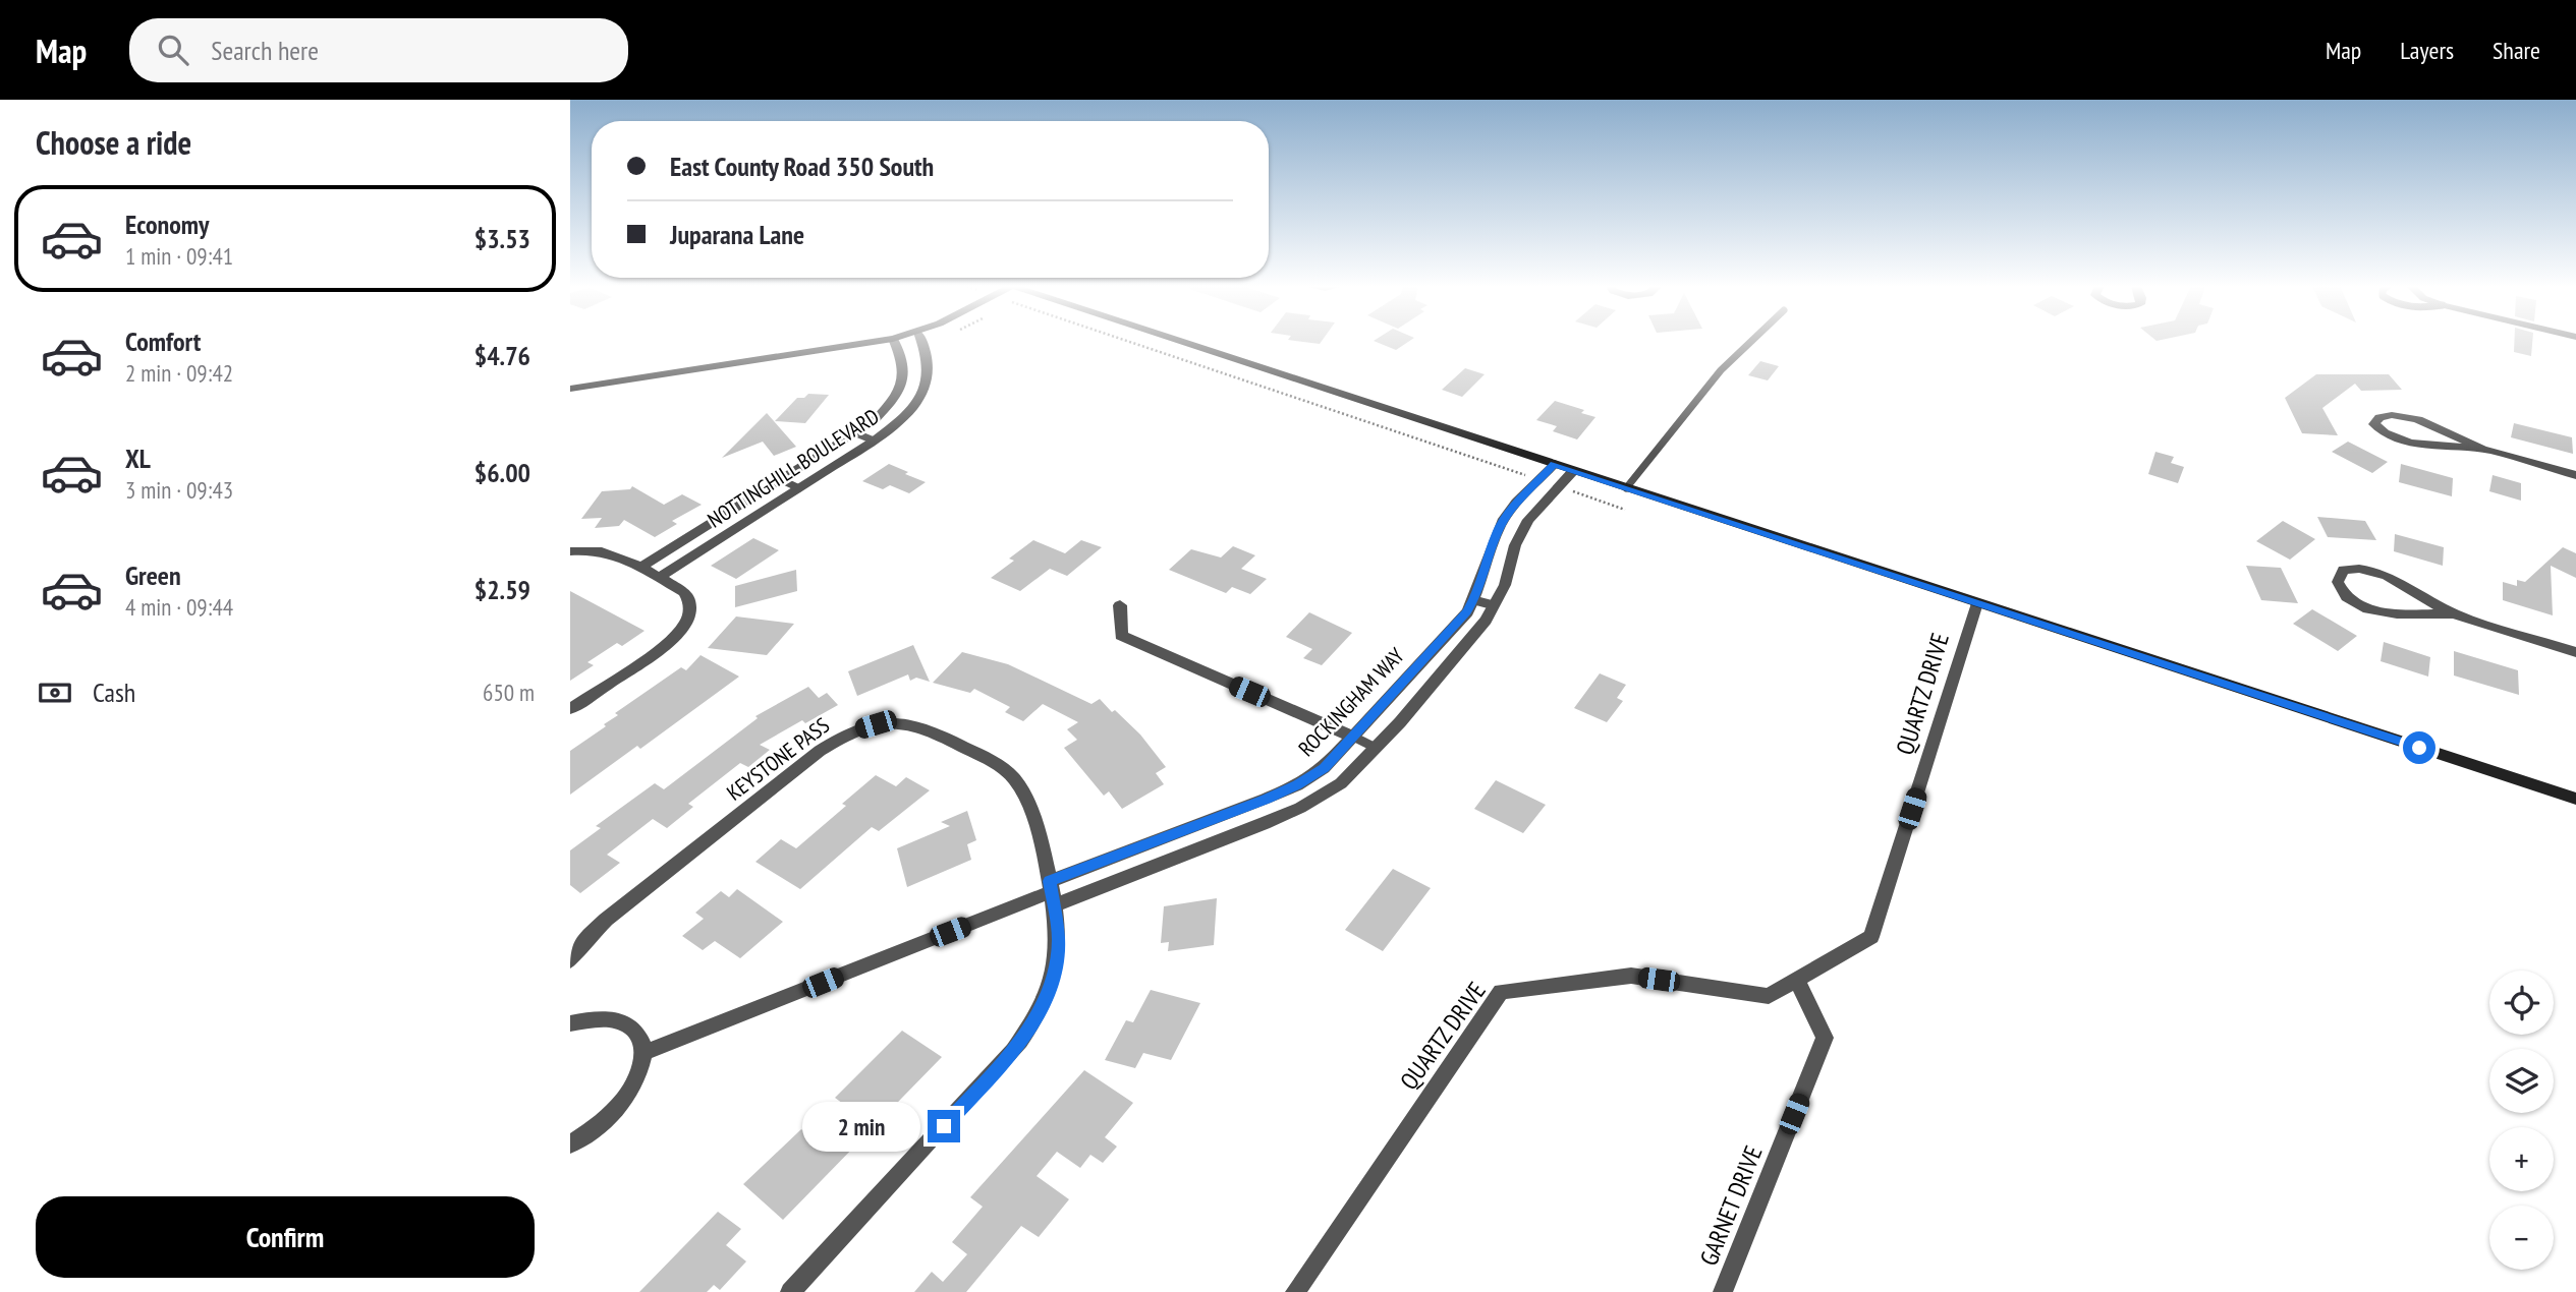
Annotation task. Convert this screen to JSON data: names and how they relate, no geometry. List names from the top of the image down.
{
  "streets": {
    "street": [
      "NOTTINGHILL BOULEVARD",
      "QUARTZ DRIVE",
      "ROCKINGHAM WAY",
      "KEYSTONE PASS",
      "GARNET DRIVE"
    ]
  },
  "crossings": [
    ["QUARTZ DRIVE", "GARNET DRIVE"],
    ["ROCKINGHAM WAY", "KEYSTONE PASS"]
  ],
  "page": {
    "header": "Map",
    "search": "Search here",
    "nav": ["Map", "Layers", "Share"],
    "heading": "Choose a ride",
    "banner": ["East County Road 350 South", "Juparana Lane"],
    "list": [
      {
        "name": "Economy",
        "note": "1 min · 09:41",
        "value": "$3.53"
      },
      {
        "name": "Comfort",
        "note": "2 min · 09:42",
        "value": "$4.76"
      },
      {
        "name": "XL",
        "note": "3 min · 09:43",
        "value": "$6.00"
      },
      {
        "name": "Green",
        "note": "4 min · 09:44",
        "value": "$2.59"
      }
    ],
    "pay": ["Cash", "650 m"],
    "map_buttons": ["+", "−"],
    "bubble": "2 min",
    "buttons": "Confirm"
  }
}
